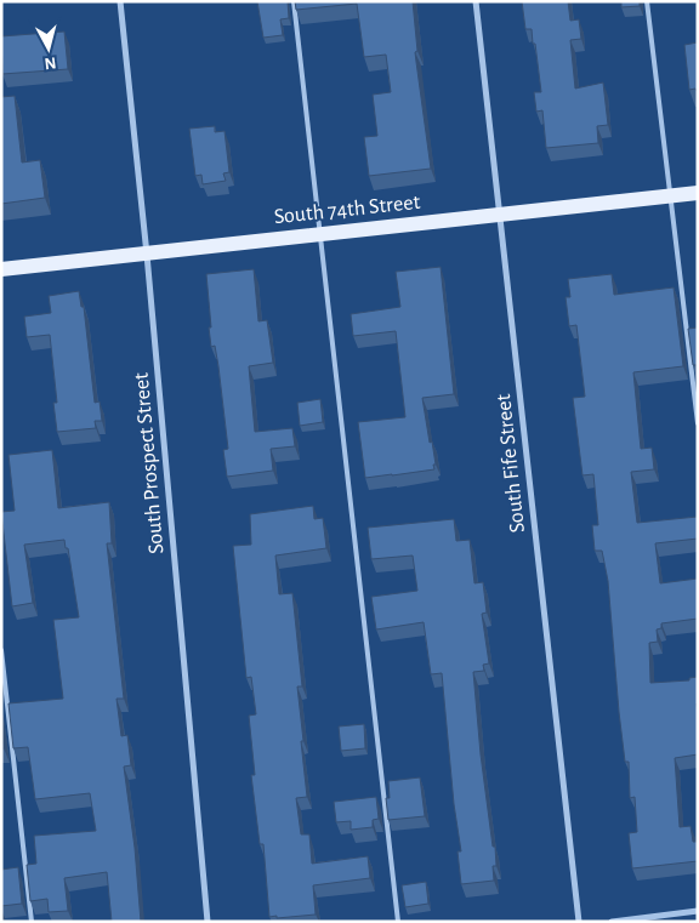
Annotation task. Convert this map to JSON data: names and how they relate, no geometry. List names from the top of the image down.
{
  "streets": {
    "main road": ["South 74th Street"],
    "street": ["South Prospect Street", "South Fife Street"]
  },
  "crossings": [
    ["South 74th Street", "South Prospect Street"],
    ["South 74th Street", "South Fife Street"]
  ],
  "north": "bottom"
}
